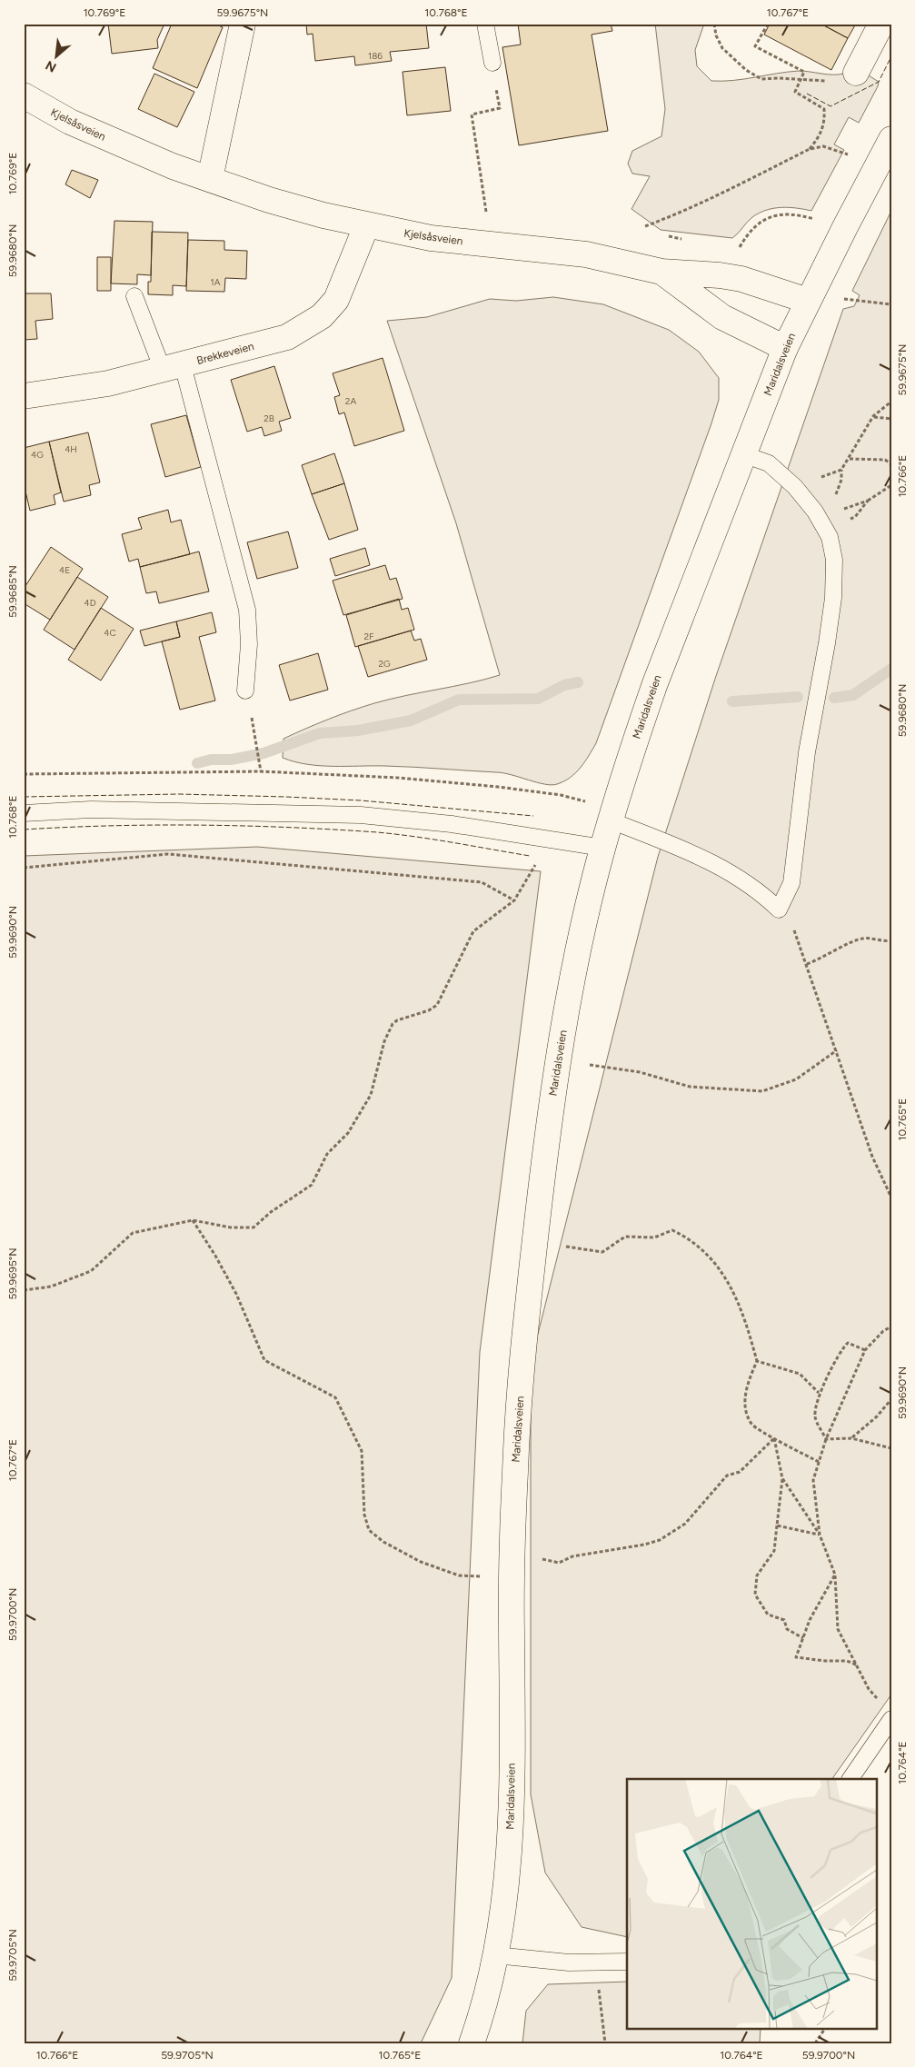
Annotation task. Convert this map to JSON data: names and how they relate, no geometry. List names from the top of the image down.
{
  "streets": {
    "street": ["Kjelsåsveien", "Brekkeveien", "Maridalsveien"]
  },
  "crossings": [
    ["Kjelsåsveien", "Brekkeveien"],
    ["Kjelsåsveien", "Maridalsveien"]
  ],
  "house_numbers": [
    "186",
    "1A",
    "2A",
    "2B",
    "4H",
    "4G",
    "4E",
    "4D",
    "4C",
    "2F",
    "2G"
  ],
  "north": "bottom left",
  "coordinates": [
    "10.769°E",
    "59.9675°N",
    "10.768°E",
    "10.767°E",
    "59.9680°N",
    "10.766°E",
    "59.9685°N",
    "59.9690°N",
    "10.765°E",
    "59.9695°N",
    "59.9700°N",
    "10.764°E",
    "59.9705°N"
  ]
}
